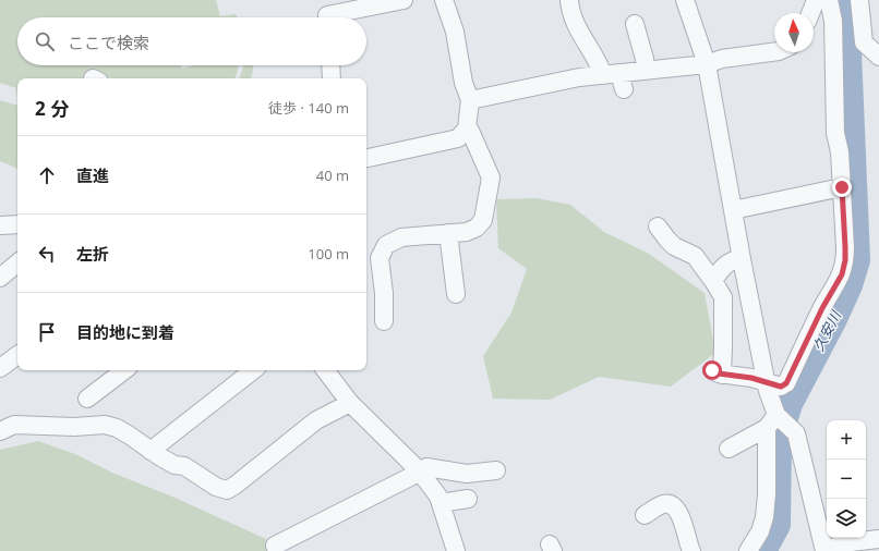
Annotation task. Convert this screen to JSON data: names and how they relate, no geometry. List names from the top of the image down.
{
  "water": ["久安川"],
  "north": "top",
  "page": {
    "search": "ここで検索",
    "heading": ["2 分", "徒歩 · 140 m"],
    "list": [
      ["直進", "40 m"],
      ["左折", "100 m"],
      "目的地に到着"
    ],
    "map_buttons": ["+", "−"]
  }
}
